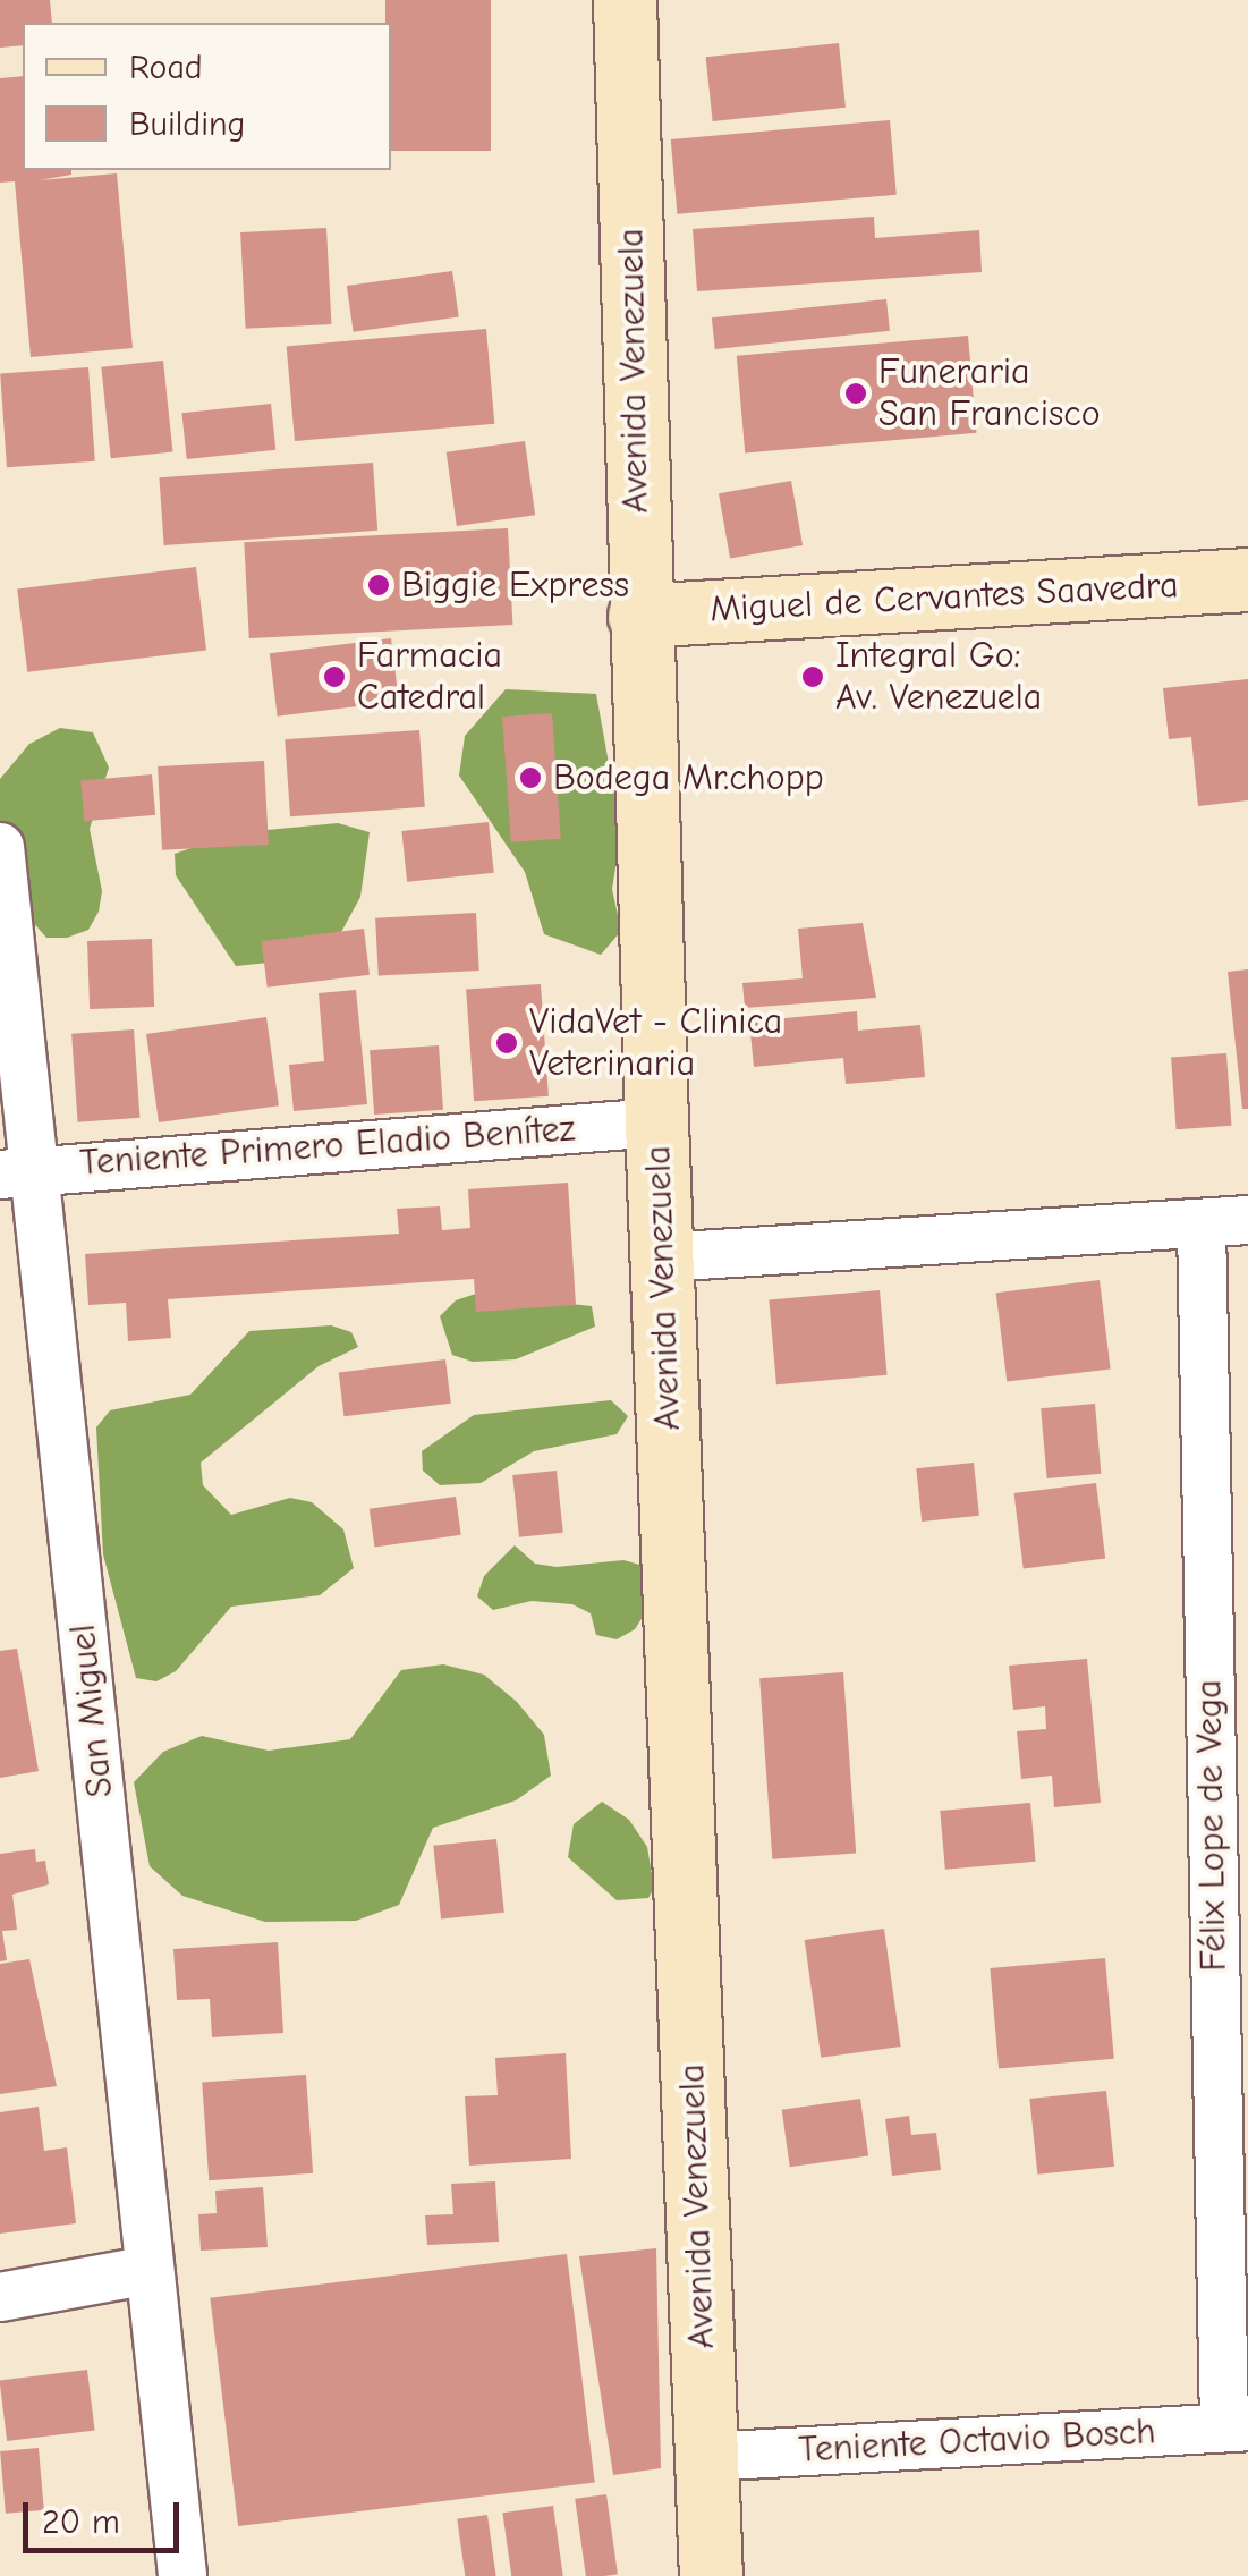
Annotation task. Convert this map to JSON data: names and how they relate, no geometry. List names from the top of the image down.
{
  "streets": {
    "main road": ["Avenida Venezuela", "Miguel de Cervantes Saavedra"],
    "street": [
      "Teniente Primero Eladio Benítez",
      "San Miguel",
      "Félix Lope de Vega",
      "Teniente Octavio Bosch"
    ]
  },
  "crossings": [
    ["Avenida Venezuela", "Miguel de Cervantes Saavedra"],
    ["Avenida Venezuela", "Teniente Primero Eladio Benítez"],
    ["Avenida Venezuela", "Teniente Octavio Bosch"],
    ["Teniente Primero Eladio Benítez", "San Miguel"],
    ["Félix Lope de Vega", "Teniente Octavio Bosch"]
  ],
  "places": [
    "Funeraria San Francisco",
    "Biggie Express",
    "Farmacia Catedral",
    "Integral Go: Av. Venezuela",
    "Bodega Mr.chopp",
    "VidaVet - Clinica Veterinaria"
  ],
  "legend": ["Road", "Building"],
  "scale_bar": "20 m"
}
